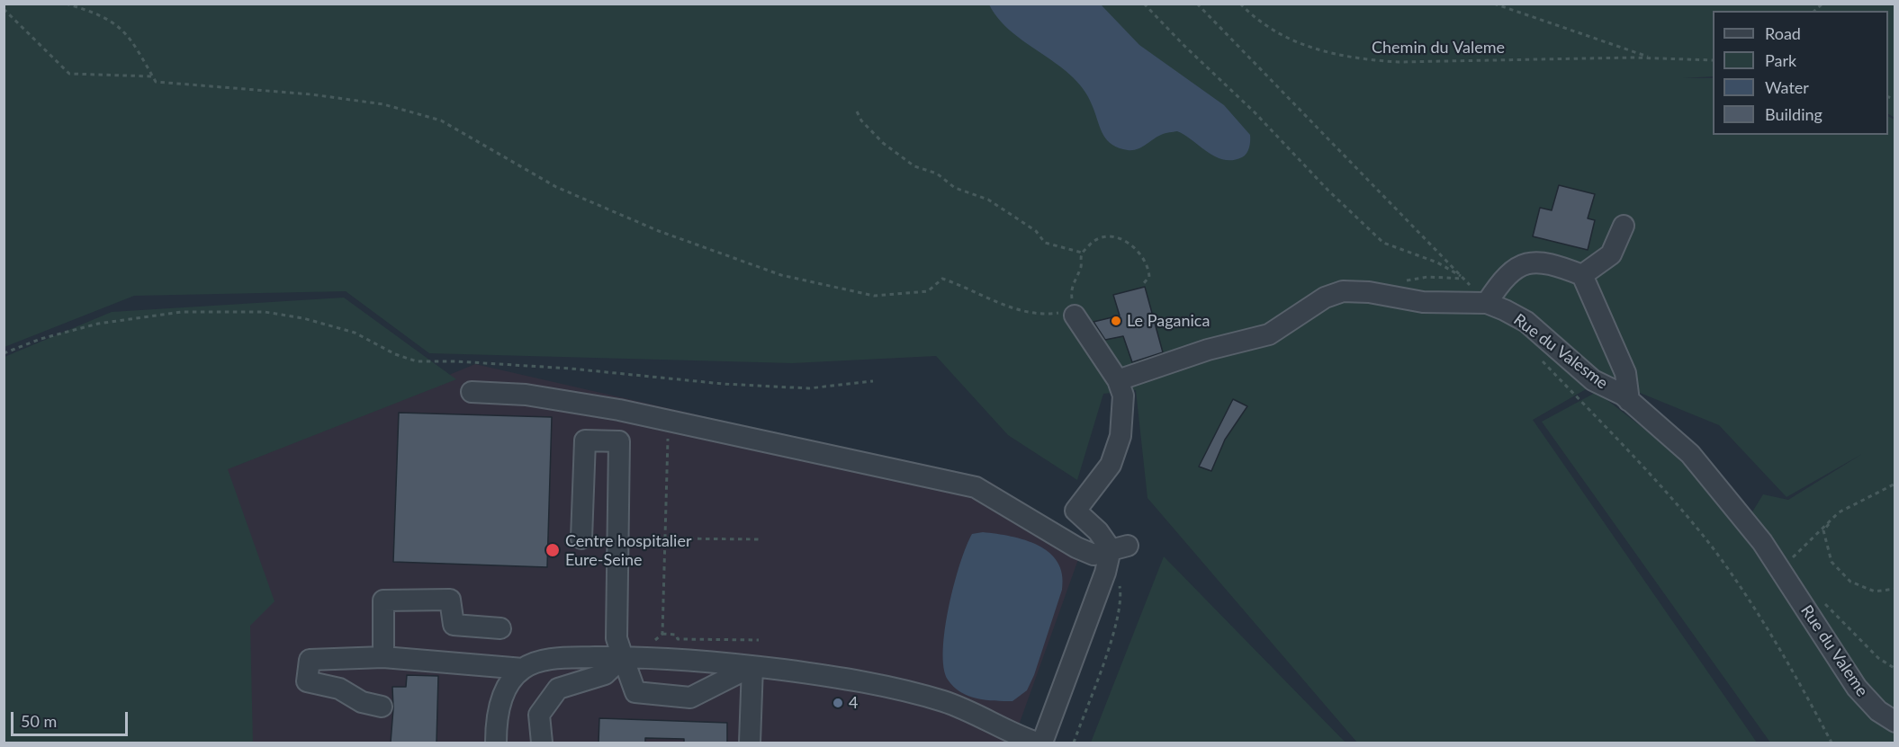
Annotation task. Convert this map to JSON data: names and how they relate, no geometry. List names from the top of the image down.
{
  "streets": {
    "street": ["Rue du Valesme", "Rue du Valeme"],
    "path": ["Chemin du Valeme"]
  },
  "crossings": [
    ["Rue du Valesme", "Rue du Valeme"]
  ],
  "places": ["Le Paganica", "Centre hospitalier Eure-Seine", "4"],
  "legend": [
    "Road",
    "Park",
    "Water",
    "Building"
  ],
  "scale_bar": "50 m"
}
